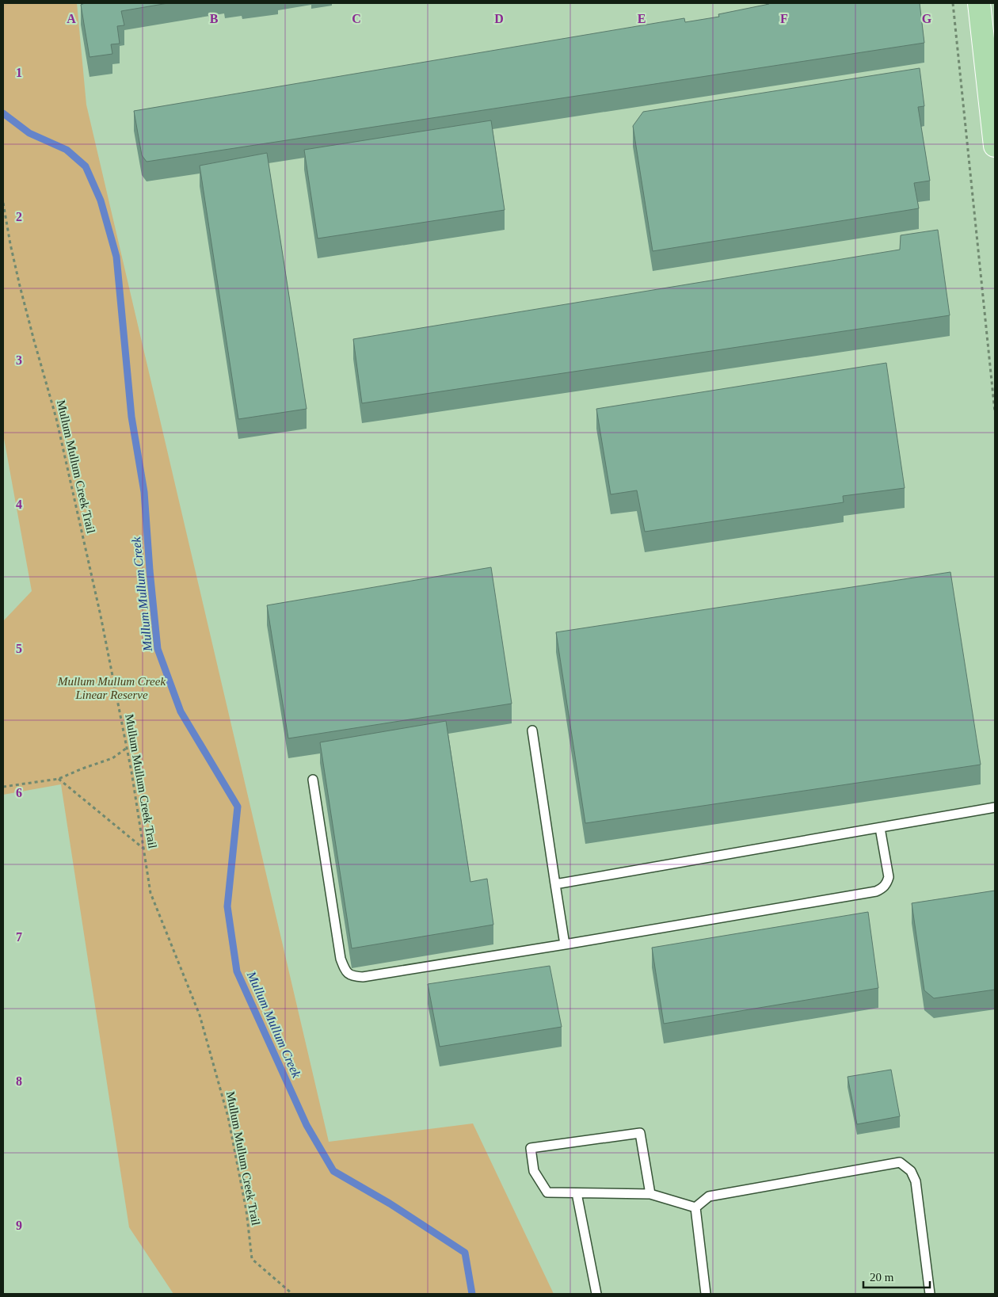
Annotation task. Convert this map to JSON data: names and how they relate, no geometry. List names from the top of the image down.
{
  "streets": {
    "path": ["Mullum Mullum Creek Trail"]
  },
  "water": ["Mullum Mullum Creek"],
  "parks": ["Mullum Mullum Creek Linear Reserve"],
  "scale_bar": "20 m",
  "grid": {
    "columns": [
      "A",
      "B",
      "C",
      "D",
      "E",
      "F",
      "G"
    ],
    "rows": [
      "1",
      "2",
      "3",
      "4",
      "5",
      "6",
      "7",
      "8",
      "9"
    ]
  }
}
